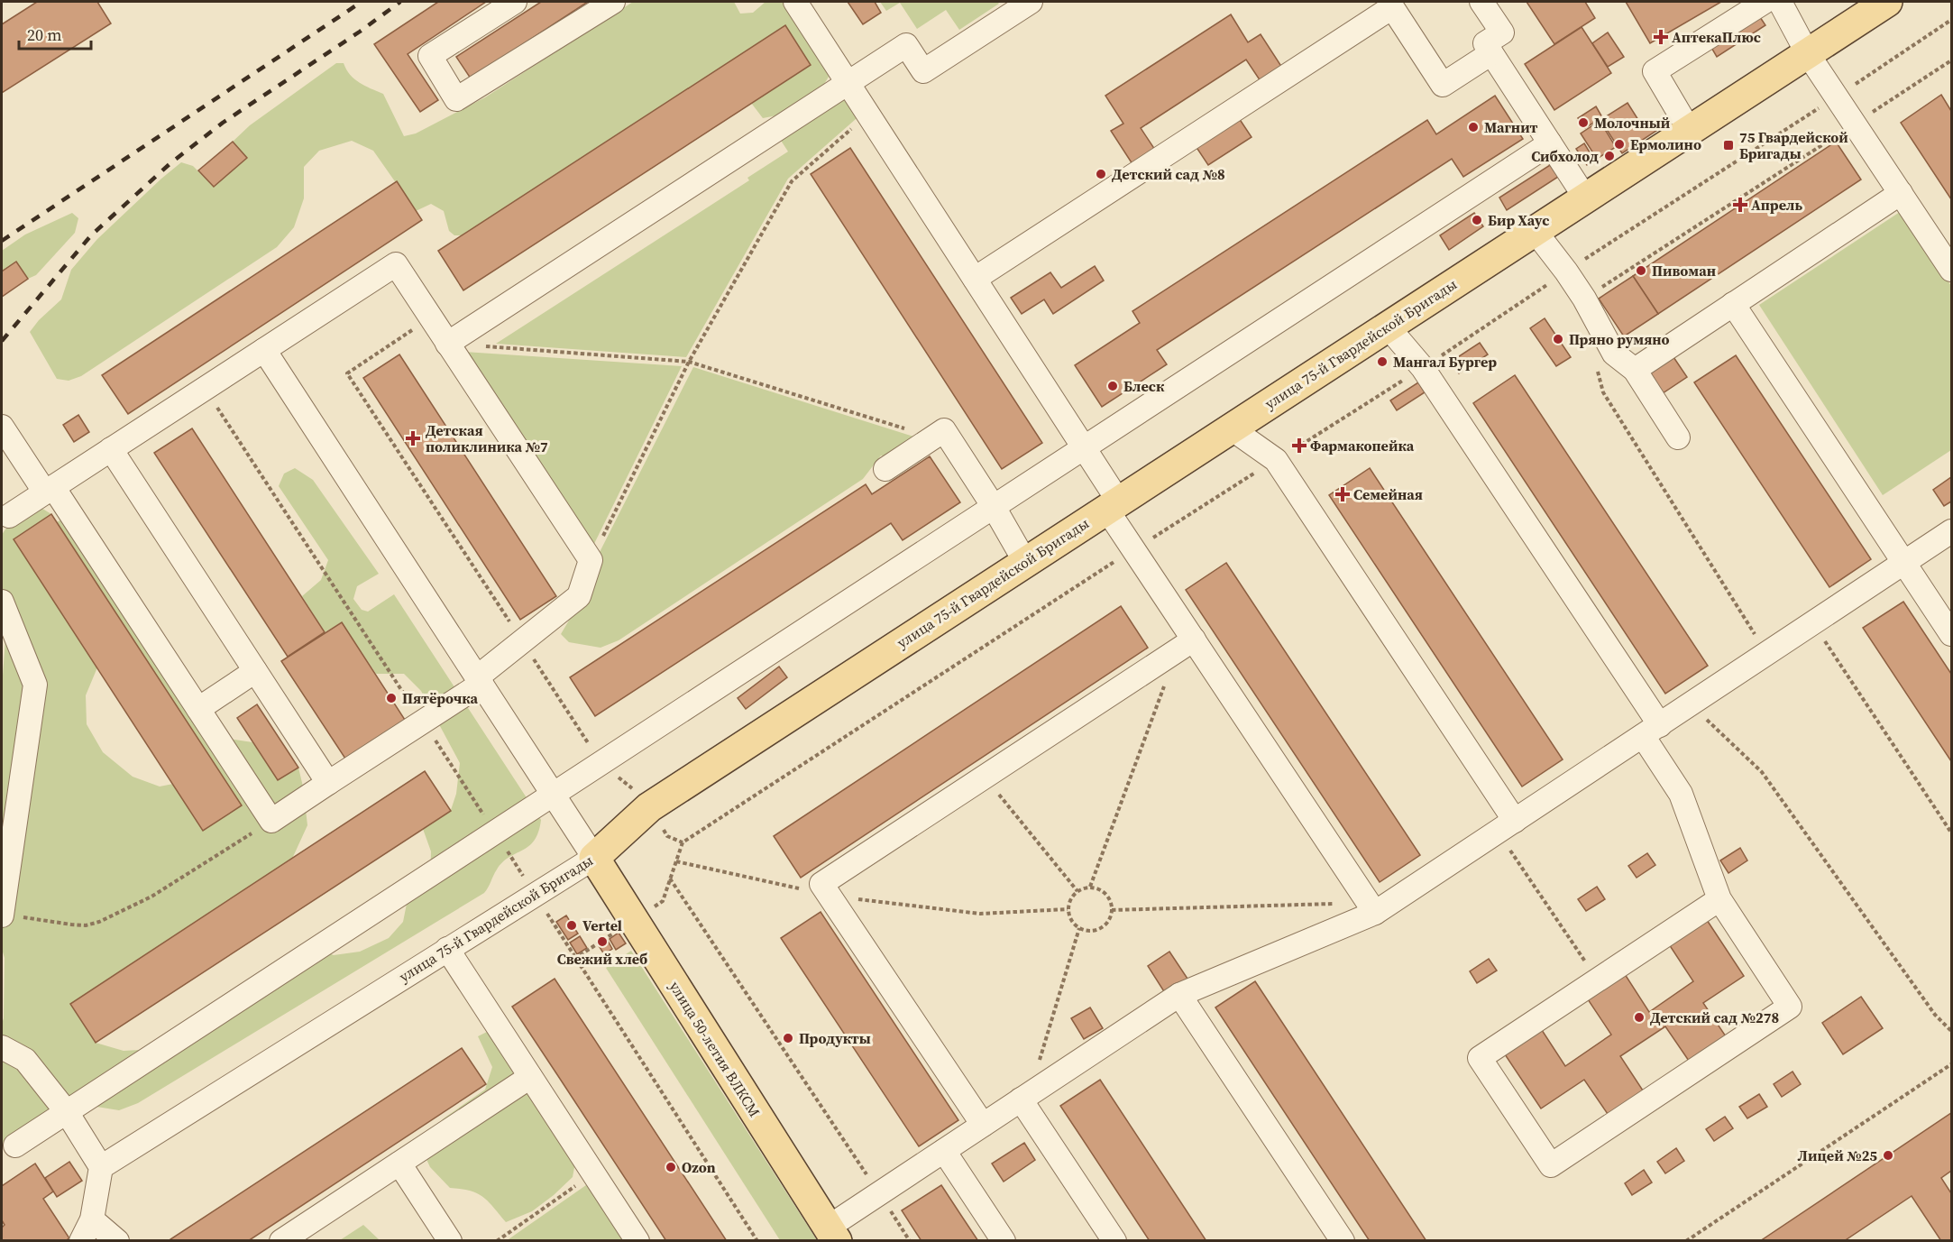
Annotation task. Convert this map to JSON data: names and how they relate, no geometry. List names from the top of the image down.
{
  "streets": {
    "main road": ["улица 75-й Гвардейской Бригады", "улица 50-летия ВЛКСМ"]
  },
  "crossings": [
    ["улица 75-й Гвардейской Бригады", "улица 50-летия ВЛКСМ"]
  ],
  "places": {
    "health": [
      "АптекаПлюс",
      "Апрель",
      "Детская поликлиника №7",
      "Фармакопейка",
      "Семейная"
    ],
    "other": [
      "Молочный",
      "Магнит",
      "Ермолино",
      "Сибхолод",
      "Детский сад №8",
      "Бир Хаус",
      "Пивоман",
      "Пряно румяно",
      "Мангал Бургер",
      "Блеск",
      "Пятёрочка",
      "Vertel",
      "Свежий хлеб",
      "Детский сад №278",
      "Продукты",
      "Лицей №25",
      "Ozon"
    ],
    "transit": ["75 Гвардейской Бригады"]
  },
  "scale_bar": "20 m"
}
